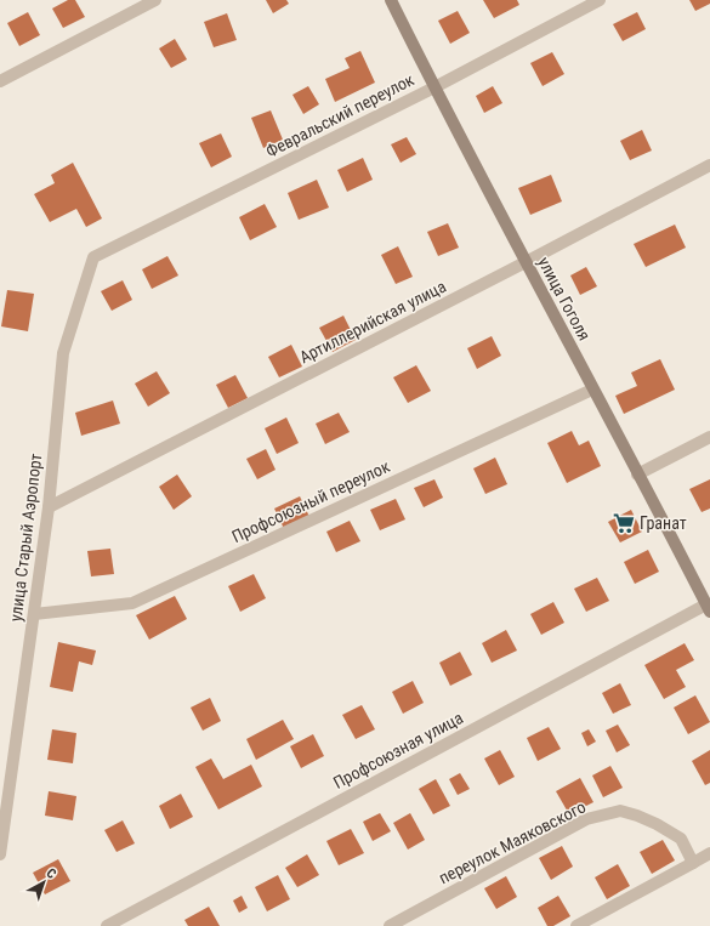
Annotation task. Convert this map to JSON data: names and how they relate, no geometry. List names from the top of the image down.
{
  "streets": {
    "main road": ["улица Гоголя"],
    "street": [
      "Февральский переулок",
      "Артиллерийская улица",
      "Профсоюзный переулок",
      "улица Старый Аэропорт",
      "Профсоюзная улица",
      "переулок Маяковского"
    ]
  },
  "crossings": [
    ["Февральский переулок", "улица Гоголя"],
    ["Февральский переулок", "улица Старый Аэропорт"],
    ["улица Гоголя", "Артиллерийская улица"],
    ["улица Гоголя", "Профсоюзный переулок"],
    ["улица Гоголя", "Профсоюзная улица"],
    ["Артиллерийская улица", "улица Старый Аэропорт"],
    ["Профсоюзный переулок", "улица Старый Аэропорт"]
  ],
  "places": {
    "supermarket": ["Гранат"]
  },
  "north": "top right"
}
